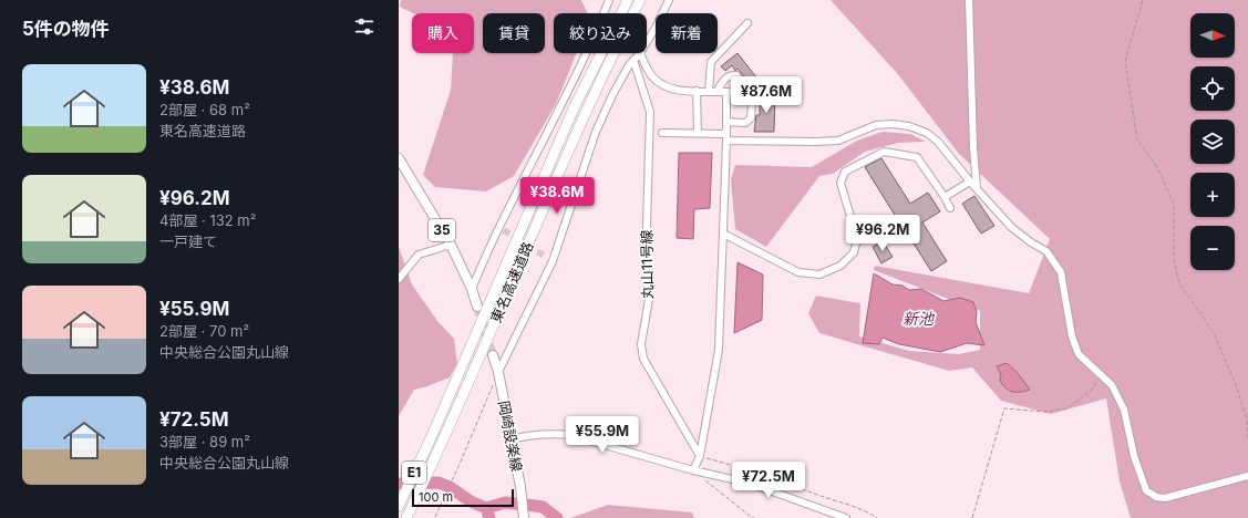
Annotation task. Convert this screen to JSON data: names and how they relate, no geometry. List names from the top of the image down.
{
  "streets": {
    "highway": ["東名高速道路", "E1"],
    "main road": ["35", "岡崎設楽線"],
    "street": ["丸山11号線"]
  },
  "water": ["新池"],
  "scale_bar": "100 m",
  "north": "right",
  "page": {
    "heading": "5件の物件",
    "map_buttons": ["+", "−"],
    "chip": [
      "購入",
      "賃貸",
      "絞り込み",
      "新着"
    ],
    "list": [
      {
        "name": "¥38.6M",
        "note": "2部屋 · 68 m² · 東名高速道路"
      },
      {
        "name": "¥96.2M",
        "note": "4部屋 · 132 m² · 一戸建て"
      },
      {
        "name": "¥55.9M",
        "note": "2部屋 · 70 m² · 中央総合公園丸山線"
      },
      {
        "name": "¥72.5M",
        "note": "3部屋 · 89 m² · 中央総合公園丸山線"
      }
    ],
    "price": [
      "¥87.6M",
      "¥38.6M",
      "¥96.2M",
      "¥55.9M",
      "¥72.5M"
    ],
    "scale": "100 m"
  }
}
